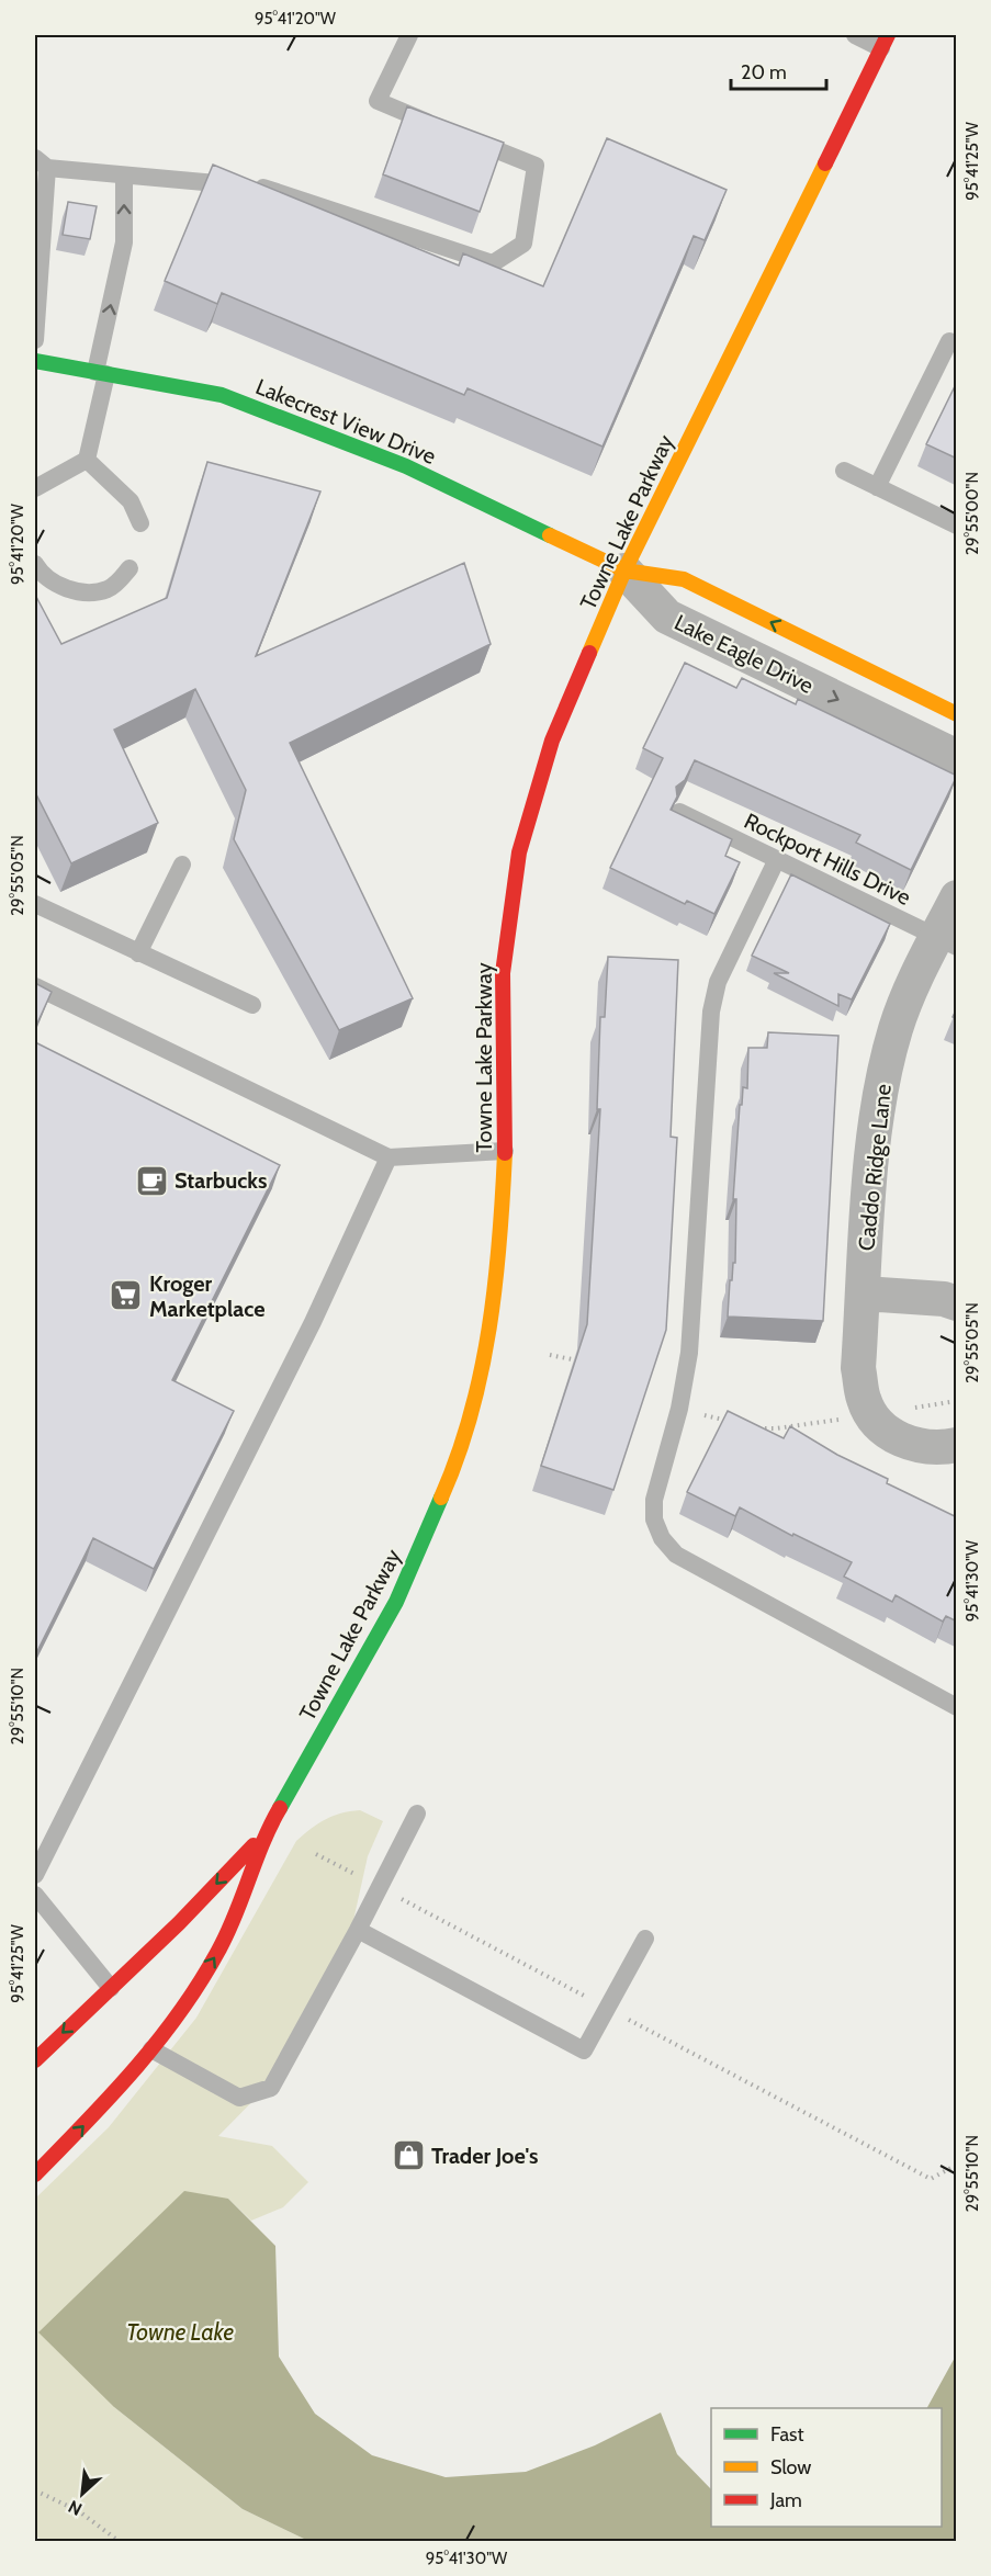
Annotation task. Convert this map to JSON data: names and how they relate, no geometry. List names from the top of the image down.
{
  "streets": {
    "street": [
      "Lakecrest View Drive",
      "Towne Lake Parkway",
      "Lake Eagle Drive",
      "Caddo Ridge Lane"
    ],
    "lane": ["Rockport Hills Drive"]
  },
  "crossings": [
    ["Lakecrest View Drive", "Towne Lake Parkway"],
    ["Lakecrest View Drive", "Lake Eagle Drive"],
    ["Towne Lake Parkway", "Lake Eagle Drive"],
    ["Rockport Hills Drive", "Caddo Ridge Lane"]
  ],
  "water": ["Towne Lake"],
  "places": {
    "cafe": ["Starbucks"],
    "supermarket": ["Kroger Marketplace"],
    "shop": ["Trader Joe's"]
  },
  "legend": ["Fast", "Slow", "Jam"],
  "scale_bar": "20 m",
  "north": "bottom left",
  "coordinates": [
    "95°41'20\"W",
    "95°41'25\"W",
    "29°55'00\"N",
    "29°55'05\"N",
    "95°41'30\"W",
    "29°55'10\"N"
  ]
}
